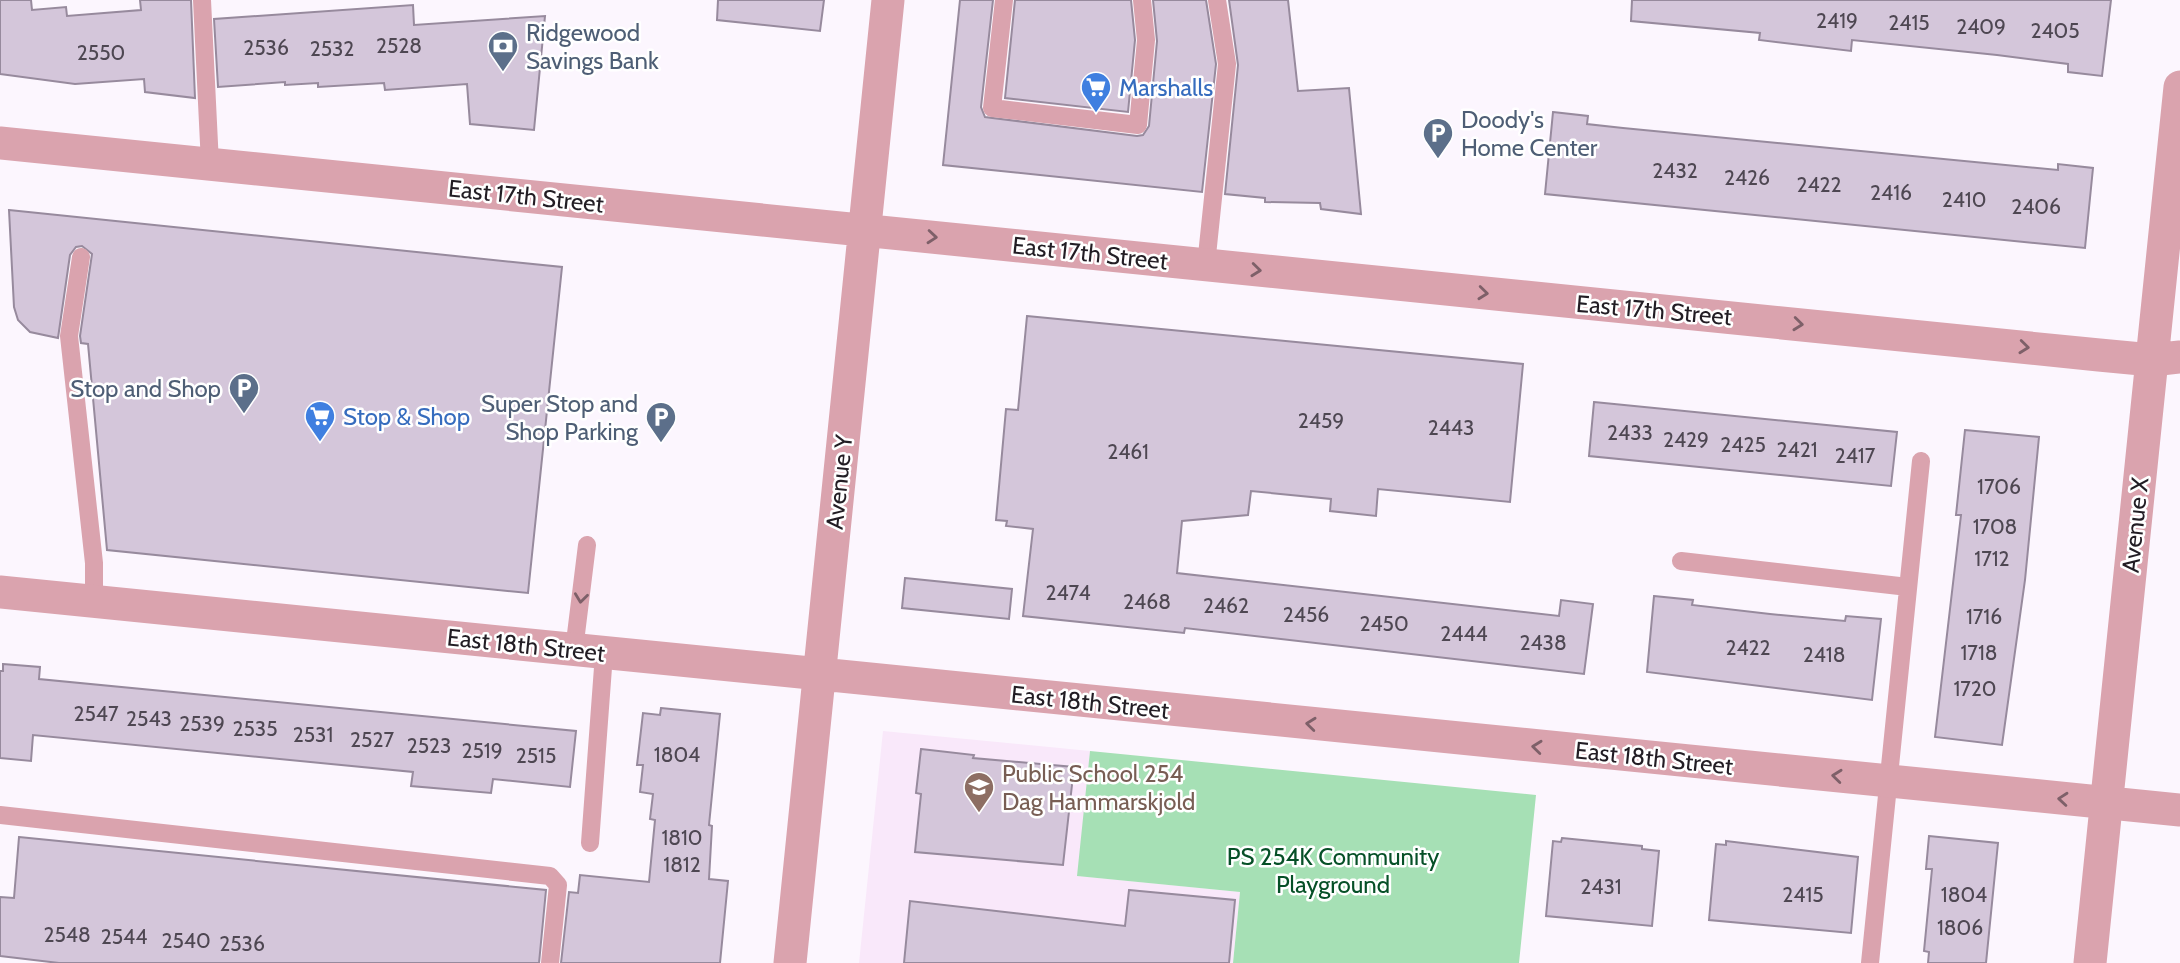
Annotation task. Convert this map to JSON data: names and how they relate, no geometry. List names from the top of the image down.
{
  "streets": {
    "street": [
      "East 17th Street",
      "Avenue Y",
      "Avenue X",
      "East 18th Street"
    ]
  },
  "crossings": [
    ["East 17th Street", "Avenue Y"],
    ["East 17th Street", "Avenue X"],
    ["Avenue Y", "East 18th Street"],
    ["Avenue X", "East 18th Street"]
  ],
  "one_way": ["East 17th Street", "East 18th Street"],
  "parks": ["PS 254K Community Playground"],
  "places": {
    "bank": ["Ridgewood Savings Bank"],
    "supermarket": ["Marshalls", "Stop & Shop"],
    "parking": ["Doody's Home Center", "Stop and Shop", "Super Stop and Shop Parking"],
    "school or university": ["Public School 254 Dag Hammarskjold"]
  },
  "house_numbers": [
    "2419",
    "2415",
    "2409",
    "2405",
    "2528",
    "2536",
    "2532",
    "2550",
    "2432",
    "2426",
    "2422",
    "2416",
    "2410",
    "2406",
    "2459",
    "2443",
    "2433",
    "2429",
    "2425",
    "2421",
    "2461",
    "2417",
    "1706",
    "1708",
    "1712",
    "2474",
    "2468",
    "2462",
    "2456",
    "1716",
    "2450",
    "2444",
    "2438",
    "2422",
    "1718",
    "2418",
    "1720",
    "2547",
    "2543",
    "2539",
    "2535",
    "2531",
    "2527",
    "2523",
    "2519",
    "1804",
    "2515",
    "1810",
    "1812",
    "2431",
    "2415",
    "1804",
    "1806",
    "2548",
    "2544",
    "2540",
    "2536"
  ]
}
